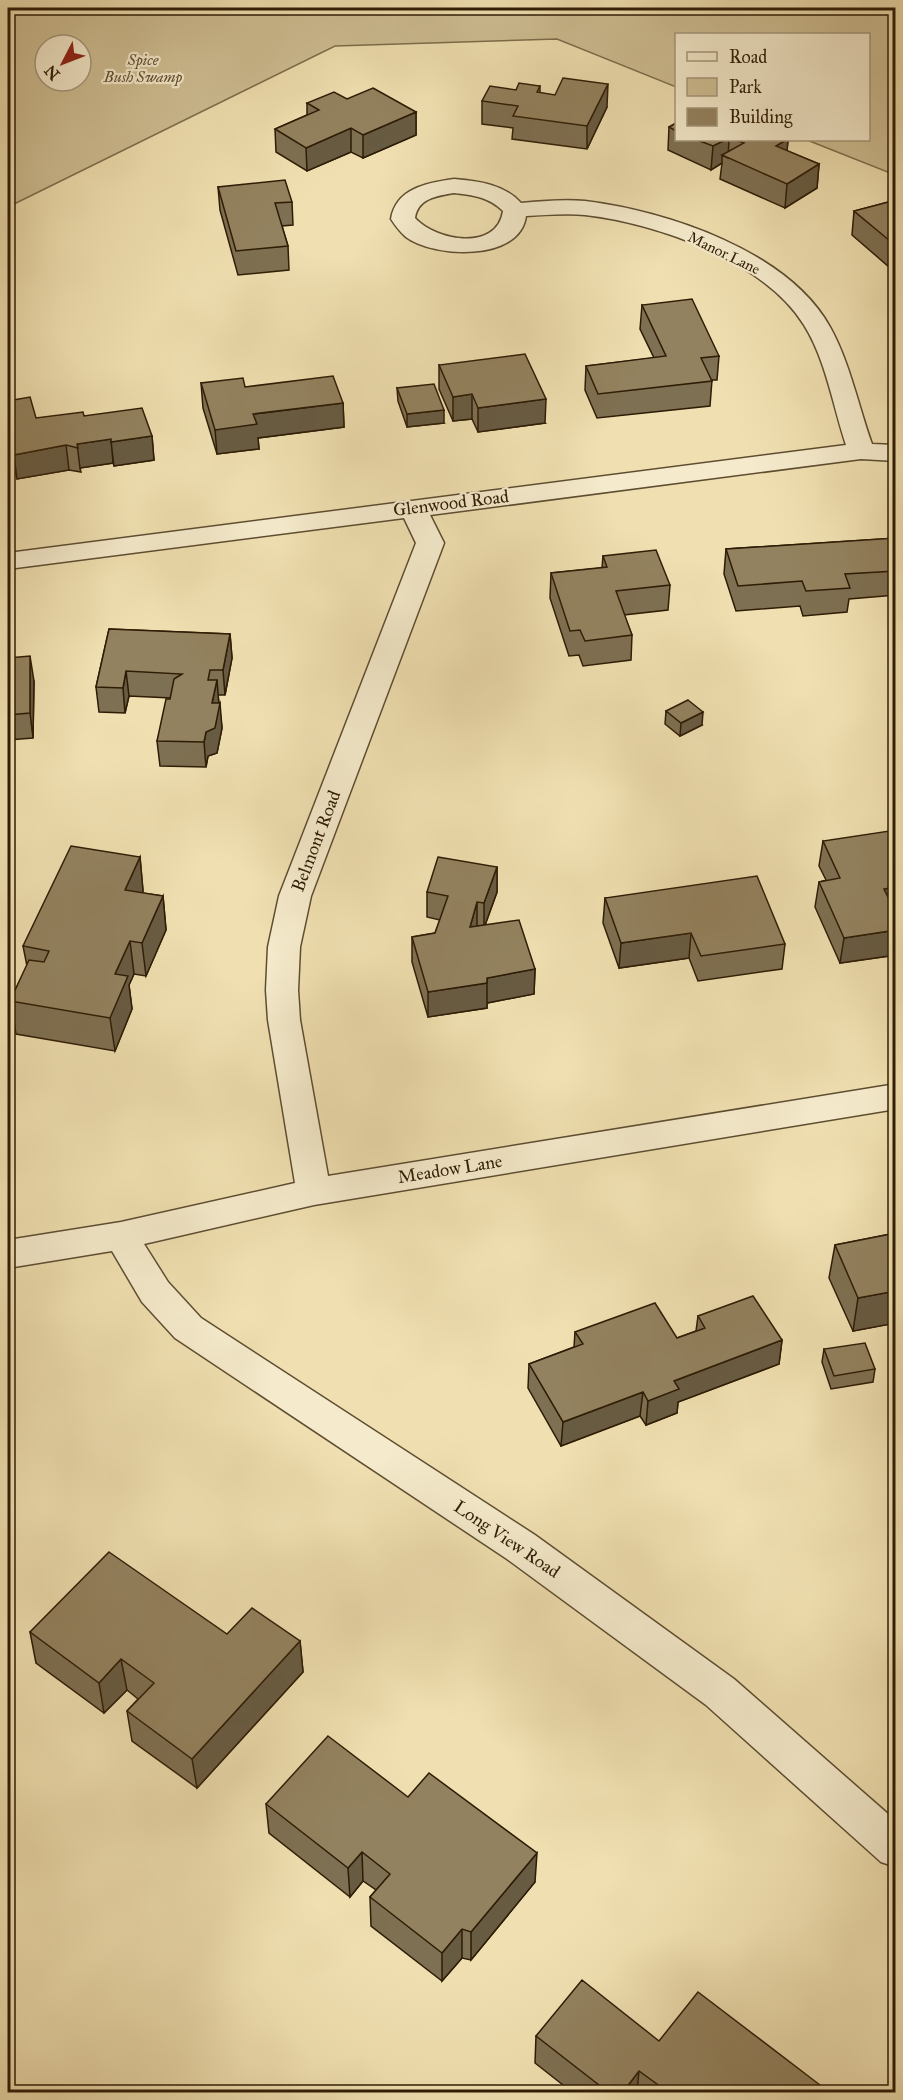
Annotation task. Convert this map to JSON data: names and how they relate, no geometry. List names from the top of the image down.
{
  "streets": {
    "street": [
      "Manor Lane",
      "Glenwood Road",
      "Belmont Road",
      "Meadow Lane",
      "Long View Road"
    ]
  },
  "crossings": [
    ["Manor Lane", "Glenwood Road"],
    ["Glenwood Road", "Belmont Road"],
    ["Belmont Road", "Meadow Lane"],
    ["Meadow Lane", "Long View Road"]
  ],
  "parks": ["Spice Bush Swamp"],
  "legend": ["Road", "Park", "Building"],
  "north": "bottom left"
}
